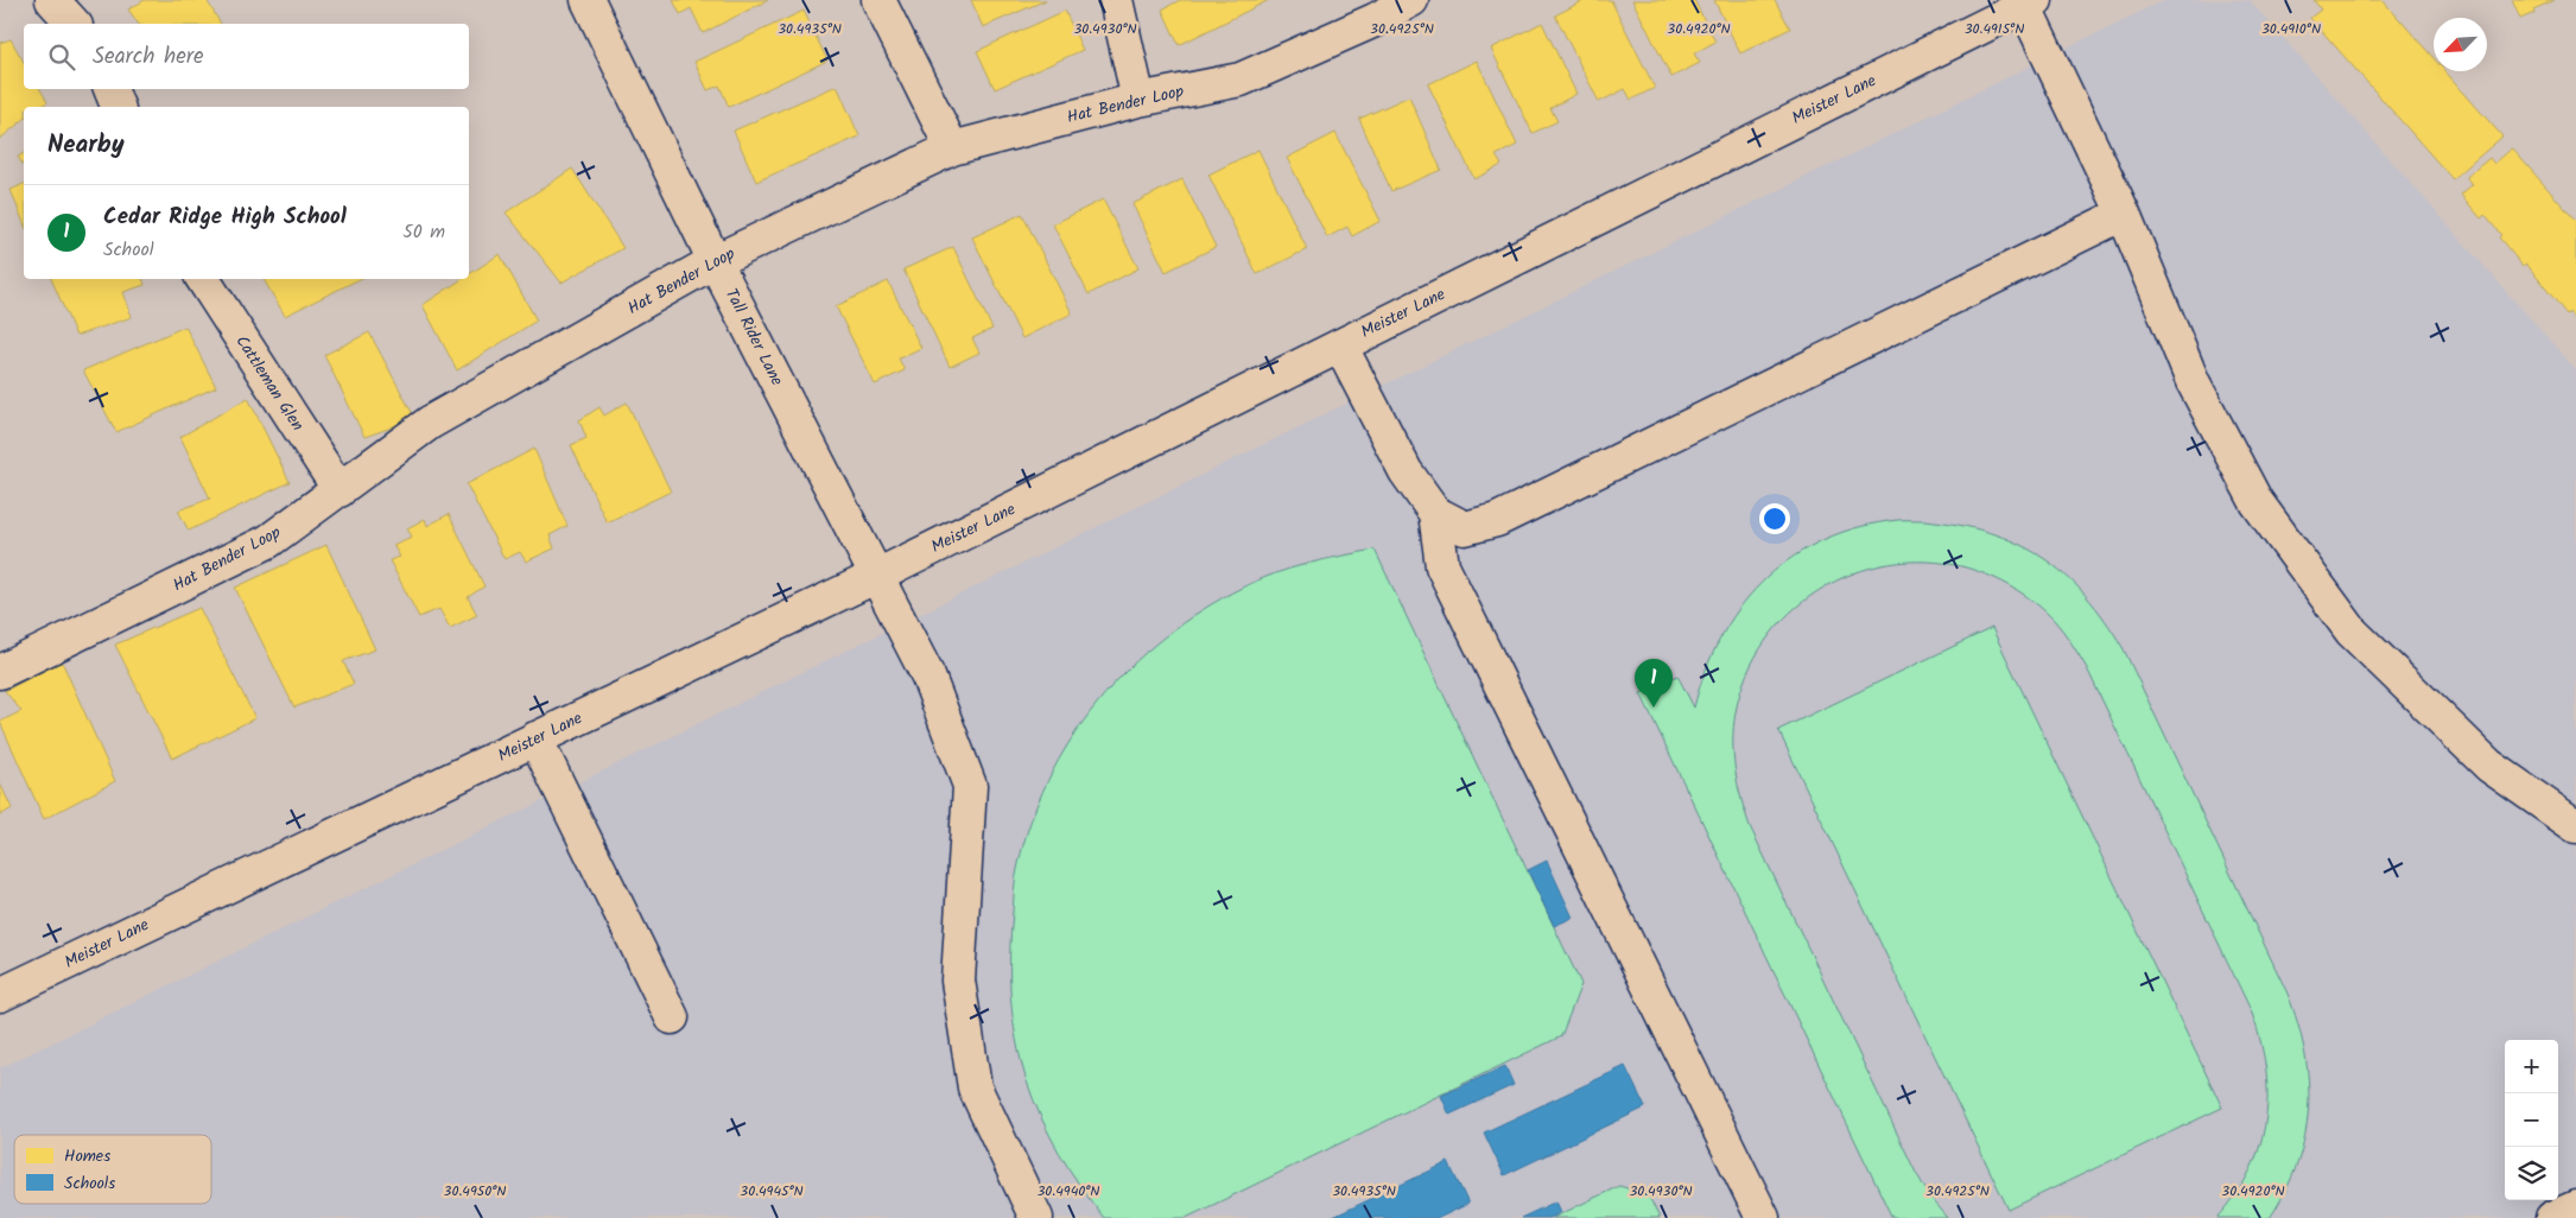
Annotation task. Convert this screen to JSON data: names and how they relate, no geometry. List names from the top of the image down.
{
  "streets": {
    "street": [
      "Meister Lane",
      "Hat Bender Loop",
      "Tall Rider Lane",
      "Cattleman Glen"
    ]
  },
  "crossings": [
    ["Meister Lane", "Tall Rider Lane"],
    ["Hat Bender Loop", "Tall Rider Lane"],
    ["Hat Bender Loop", "Cattleman Glen"]
  ],
  "legend": ["Homes", "Schools"],
  "north": "bottom left",
  "page": {
    "search": "Search here",
    "heading": "Nearby",
    "list": [
      {
        "mark": "1",
        "name": "Cedar Ridge High School",
        "note": "School",
        "value": "50 m"
      }
    ],
    "pins": "1",
    "map_buttons": ["+", "−"]
  },
  "coordinates": [
    "30.4920°N",
    "30.4910°N",
    "30.4935°N",
    "30.4930°N",
    "30.4925°N",
    "30.4915°N",
    "30.4950°N",
    "30.4945°N",
    "30.4940°N"
  ]
}
